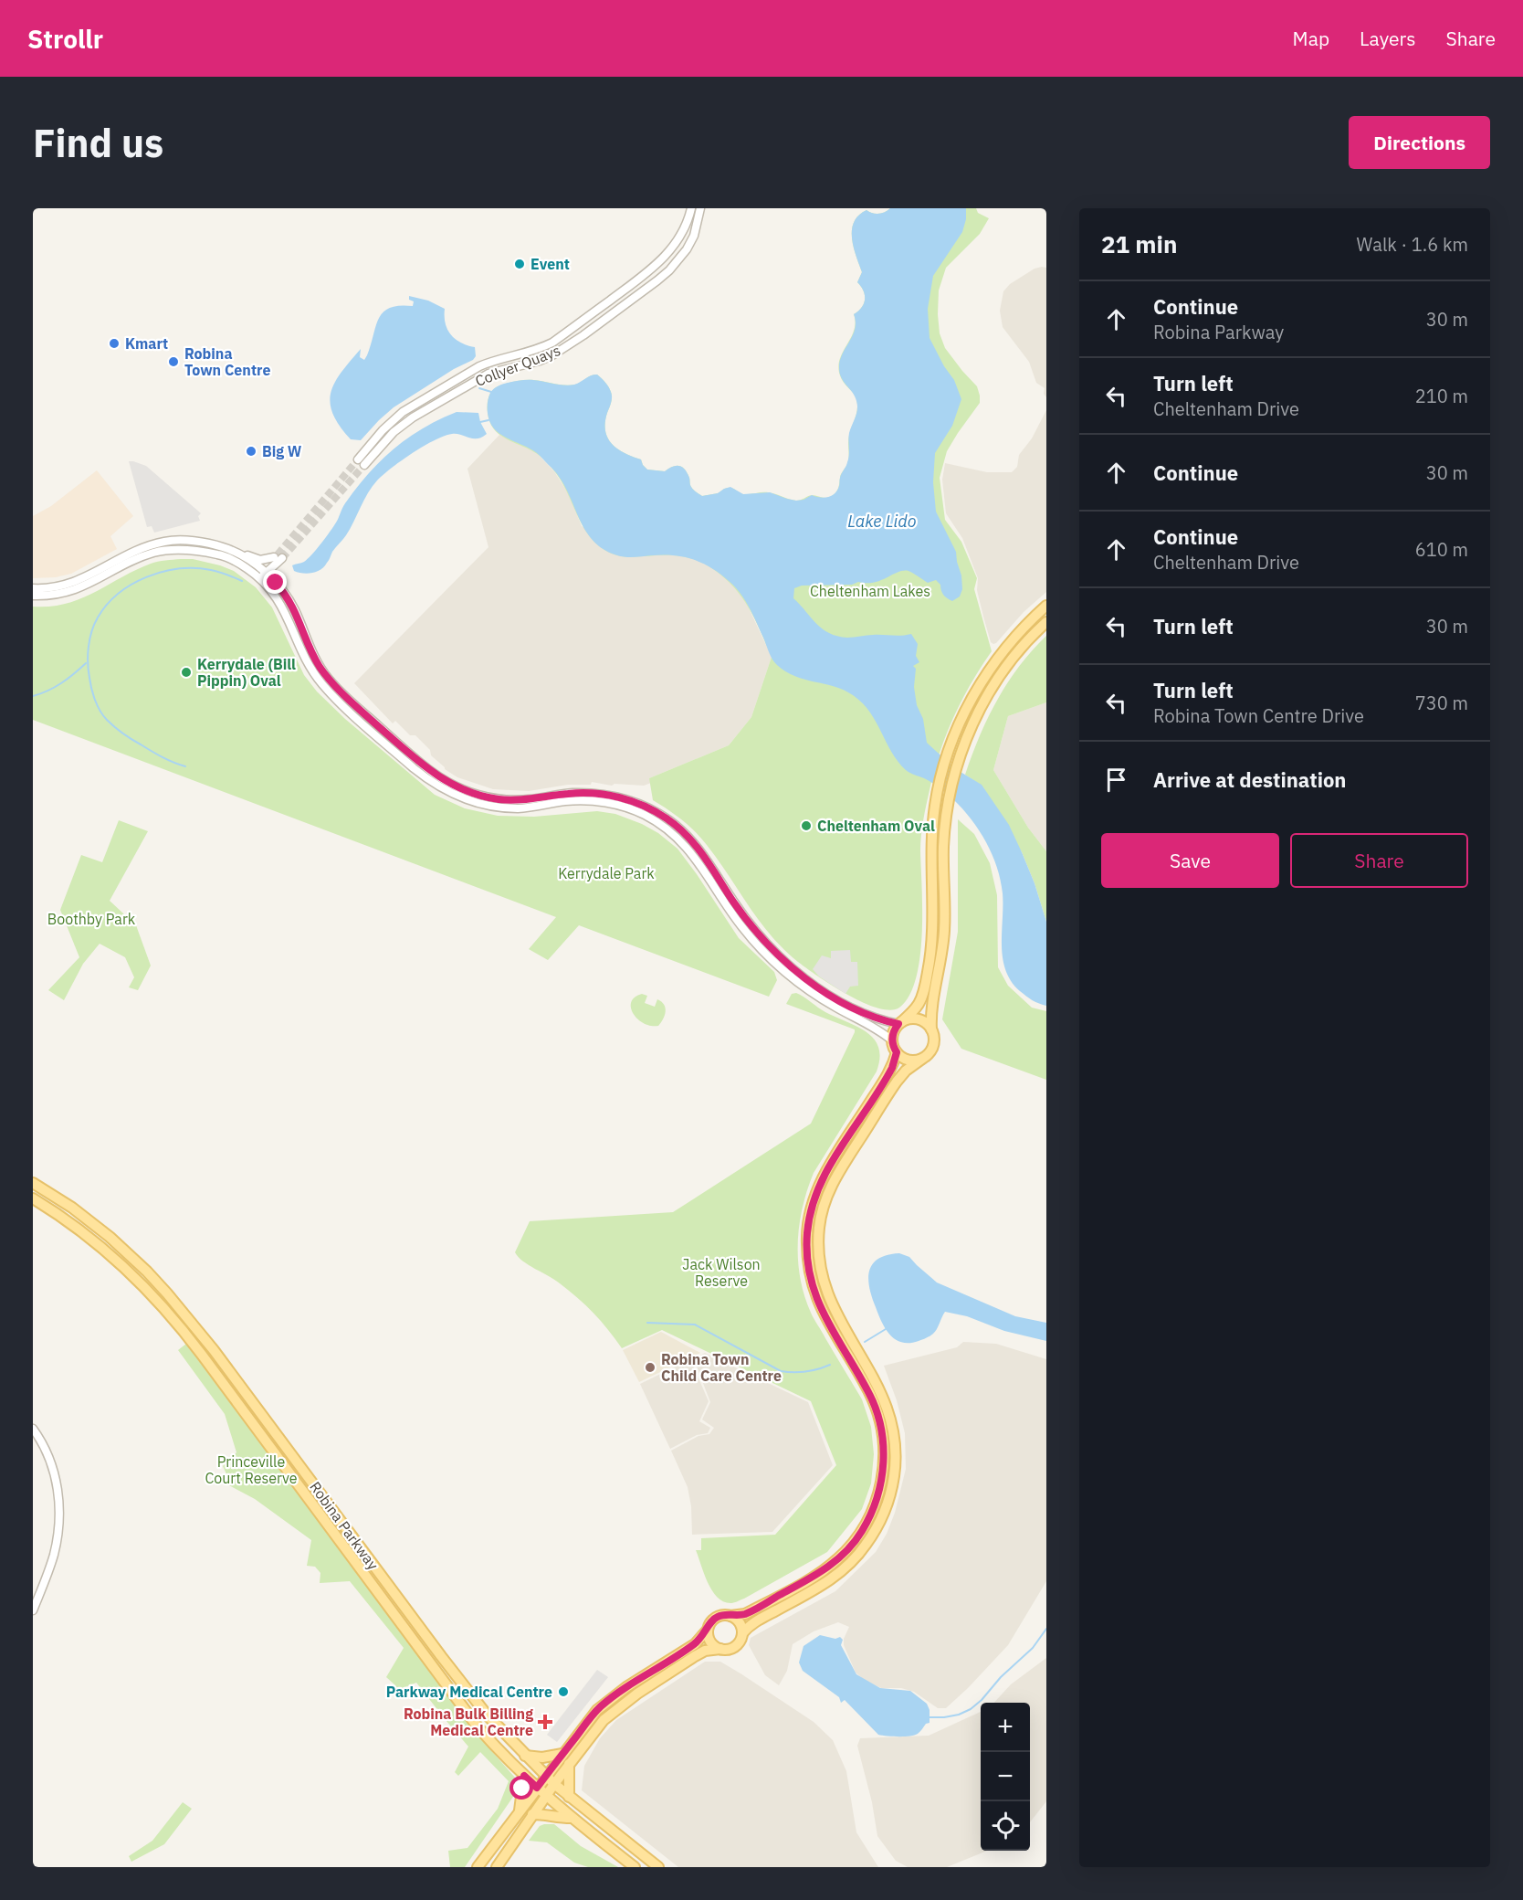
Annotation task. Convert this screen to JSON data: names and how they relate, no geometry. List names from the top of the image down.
{
  "streets": {
    "main road": ["Robina Parkway"],
    "street": ["Collyer Quays"]
  },
  "water": ["Lake Lido"],
  "parks": [
    "Cheltenham Lakes",
    "Kerrydale Park",
    "Boothby Park",
    "Jack Wilson Reserve",
    "Princeville Court Reserve"
  ],
  "places": {
    "other": [
      "Event",
      "Kmart",
      "Robina Town Centre",
      "Big W",
      "Kerrydale (Bill Pippin) Oval",
      "Cheltenham Oval",
      "Robina Town Child Care Centre",
      "Parkway Medical Centre"
    ],
    "health": ["Robina Bulk Billing Medical Centre"]
  },
  "page": {
    "header": "Strollr",
    "nav": ["Map", "Layers", "Share"],
    "buttons": [
      "Directions",
      ["Save", "Share"]
    ],
    "title": "Find us",
    "heading": ["21 min", "Walk · 1.6 km"],
    "list": [
      ["Continue", "Robina Parkway", "30 m"],
      ["Turn left", "Cheltenham Drive", "210 m"],
      ["Continue", "30 m"],
      ["Continue", "Cheltenham Drive", "610 m"],
      ["Turn left", "30 m"],
      ["Turn left", "Robina Town Centre Drive", "730 m"],
      "Arrive at destination"
    ],
    "map_buttons": ["+", "−"]
  }
}
